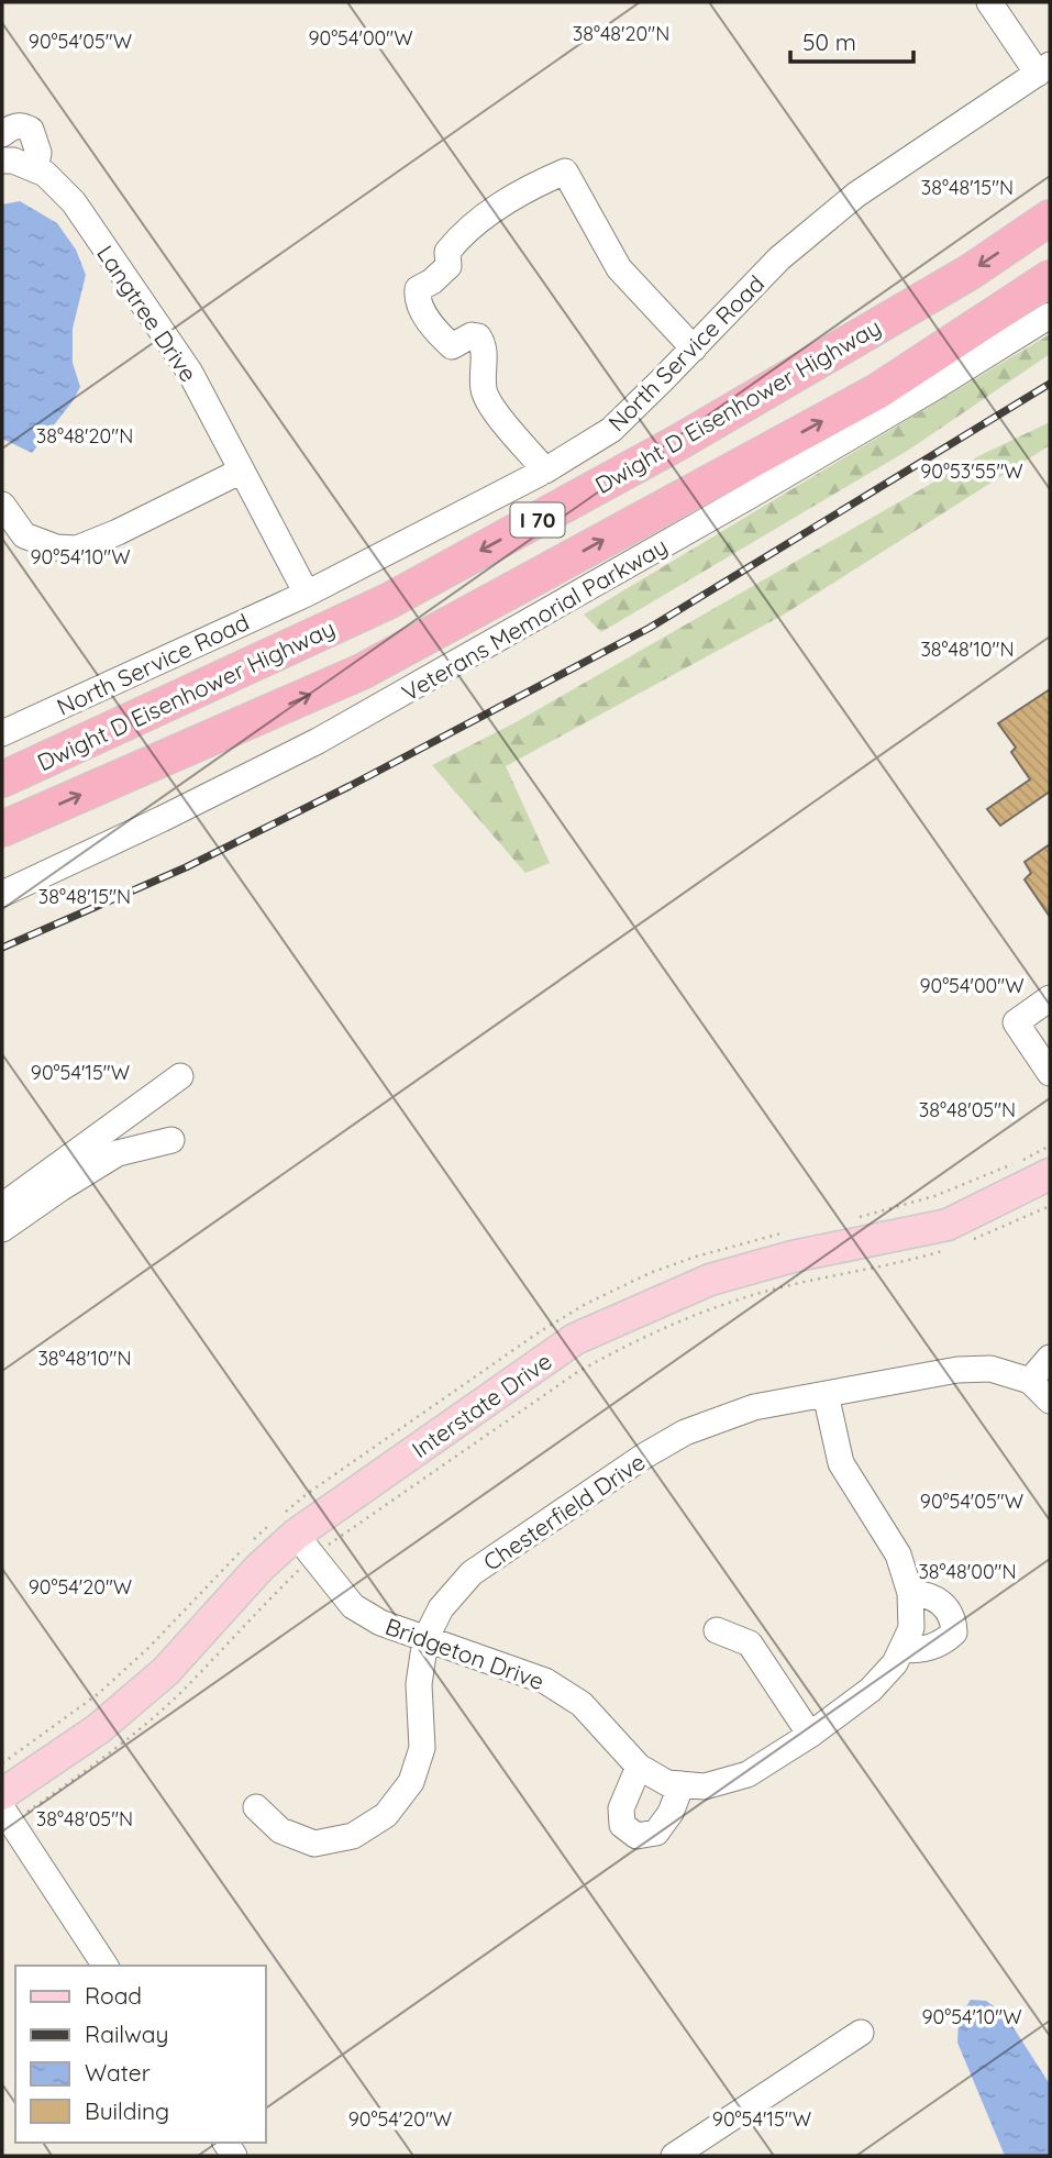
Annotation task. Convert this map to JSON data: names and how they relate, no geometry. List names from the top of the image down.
{
  "streets": {
    "highway": ["Dwight D Eisenhower Highway", "I 70"],
    "main road": ["Interstate Drive"],
    "street": [
      "Langtree Drive",
      "North Service Road",
      "Veterans Memorial Parkway",
      "Chesterfield Drive",
      "Bridgeton Drive"
    ]
  },
  "crossings": [
    ["Langtree Drive", "North Service Road"],
    ["Interstate Drive", "Bridgeton Drive"],
    ["Chesterfield Drive", "Bridgeton Drive"]
  ],
  "legend": [
    "Road",
    "Railway",
    "Water",
    "Building"
  ],
  "scale_bar": "50 m",
  "coordinates": [
    "38°48'20\"N",
    "90°54'00\"W",
    "90°54'05\"W",
    "38°48'15\"N",
    "90°53'55\"W",
    "90°54'10\"W",
    "38°48'10\"N",
    "90°54'15\"W",
    "38°48'05\"N",
    "38°48'00\"N",
    "90°54'20\"W"
  ]
}
